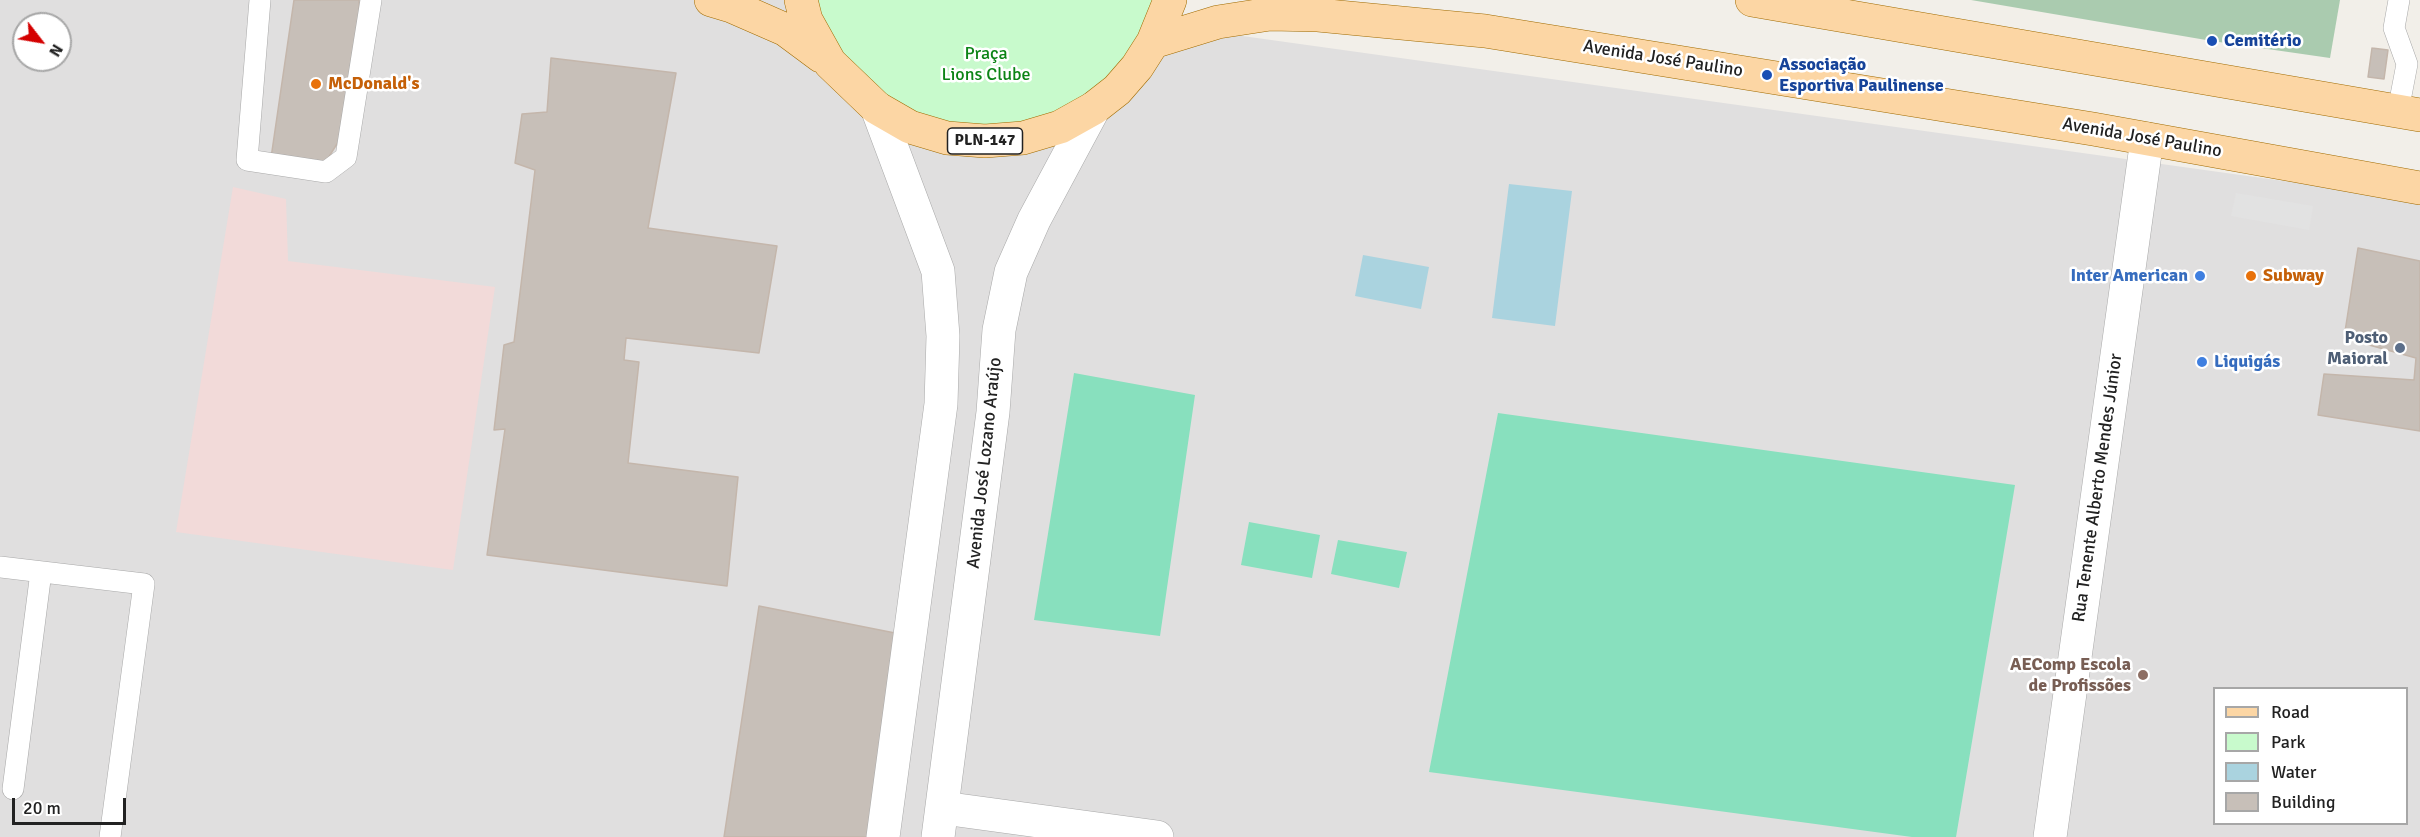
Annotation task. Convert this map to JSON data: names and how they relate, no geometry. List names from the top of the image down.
{
  "streets": {
    "main road": ["Avenida José Paulino", "PLN-147"],
    "street": ["Avenida José Lozano Araújo", "Rua Tenente Alberto Mendes Júnior"]
  },
  "crossings": [
    ["Avenida José Paulino", "PLN-147"],
    ["Avenida José Paulino", "Rua Tenente Alberto Mendes Júnior"],
    ["PLN-147", "Avenida José Lozano Araújo"]
  ],
  "parks": ["Praça Lions Clube"],
  "places": [
    "Cemitério",
    "Associação Esportiva Paulinense",
    "McDonald's",
    "Inter American",
    "Subway",
    "Posto Maioral",
    "Liquigás",
    "AEComp Escola de Profissões"
  ],
  "legend": [
    "Road",
    "Park",
    "Water",
    "Building"
  ],
  "scale_bar": "20 m",
  "north": "bottom right"
}
